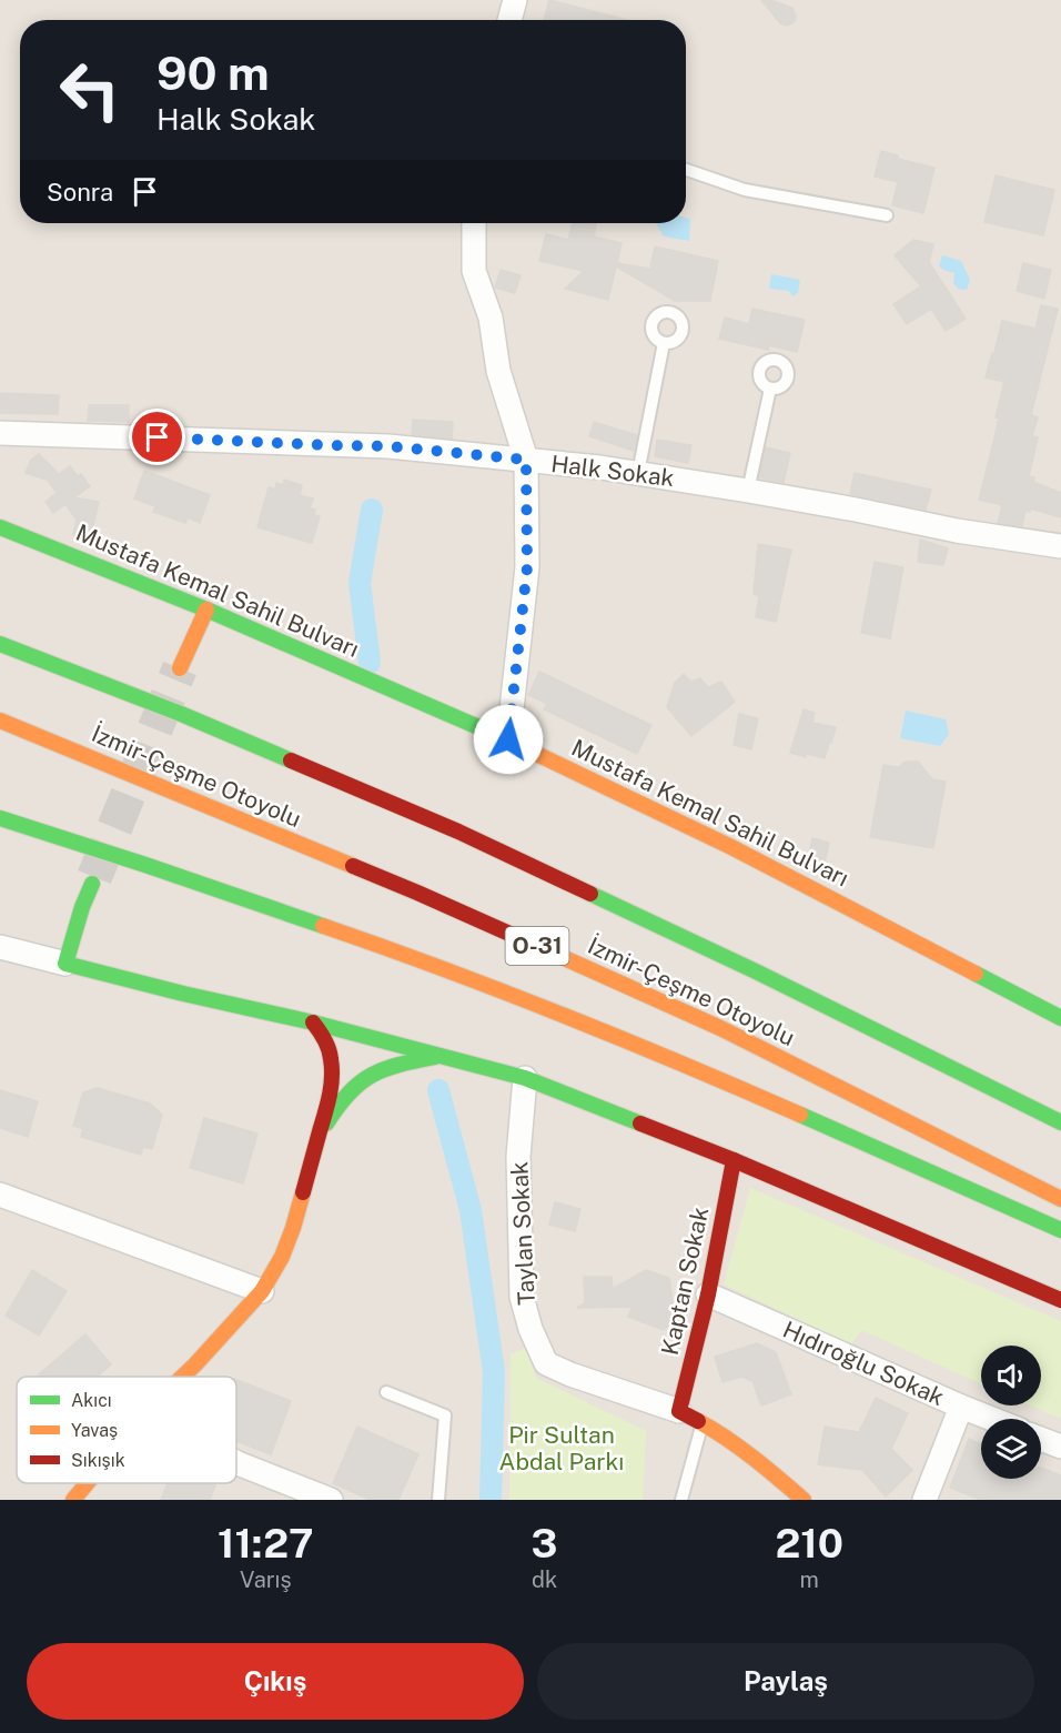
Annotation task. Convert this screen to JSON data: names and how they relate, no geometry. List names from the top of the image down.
{
  "streets": {
    "main road": [
      "Mustafa Kemal Sahil Bulvarı",
      "İzmir-Çeşme Otoyolu",
      "O-31",
      "Kaptan Sokak"
    ],
    "street": ["Halk Sokak", "Taylan Sokak", "Hıdıroğlu Sokak"]
  },
  "crossings": [
    ["Taylan Sokak", "Kaptan Sokak"],
    ["Kaptan Sokak", "Hıdıroğlu Sokak"]
  ],
  "parks": ["Pir Sultan Abdal Parkı"],
  "legend": ["Akıcı", "Yavaş", "Sıkışık"],
  "page": {
    "turn": ["90 m", "Halk Sokak"],
    "then": "Sonra",
    "eta": [
      "11:27",
      "Varış",
      "3",
      "dk",
      "210",
      "m"
    ],
    "buttons": ["Çıkış", "Paylaş"]
  }
}
